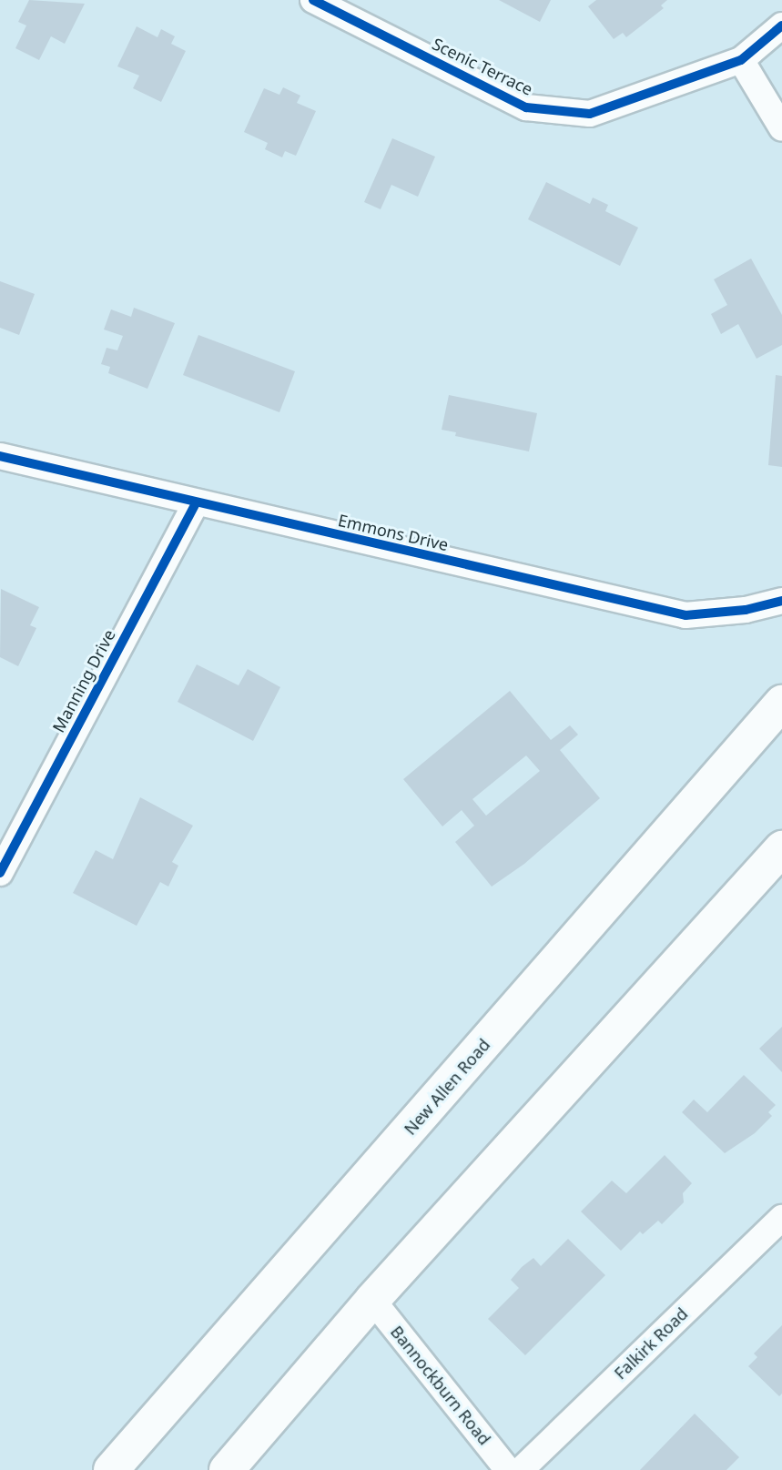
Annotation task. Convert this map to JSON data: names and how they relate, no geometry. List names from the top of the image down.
{
  "streets": {
    "main road": ["New Allen Road"],
    "street": [
      "Scenic Terrace",
      "Emmons Drive",
      "Manning Drive",
      "Falkirk Road",
      "Bannockburn Road"
    ]
  },
  "crossings": [
    ["Emmons Drive", "Manning Drive"]
  ]
}
